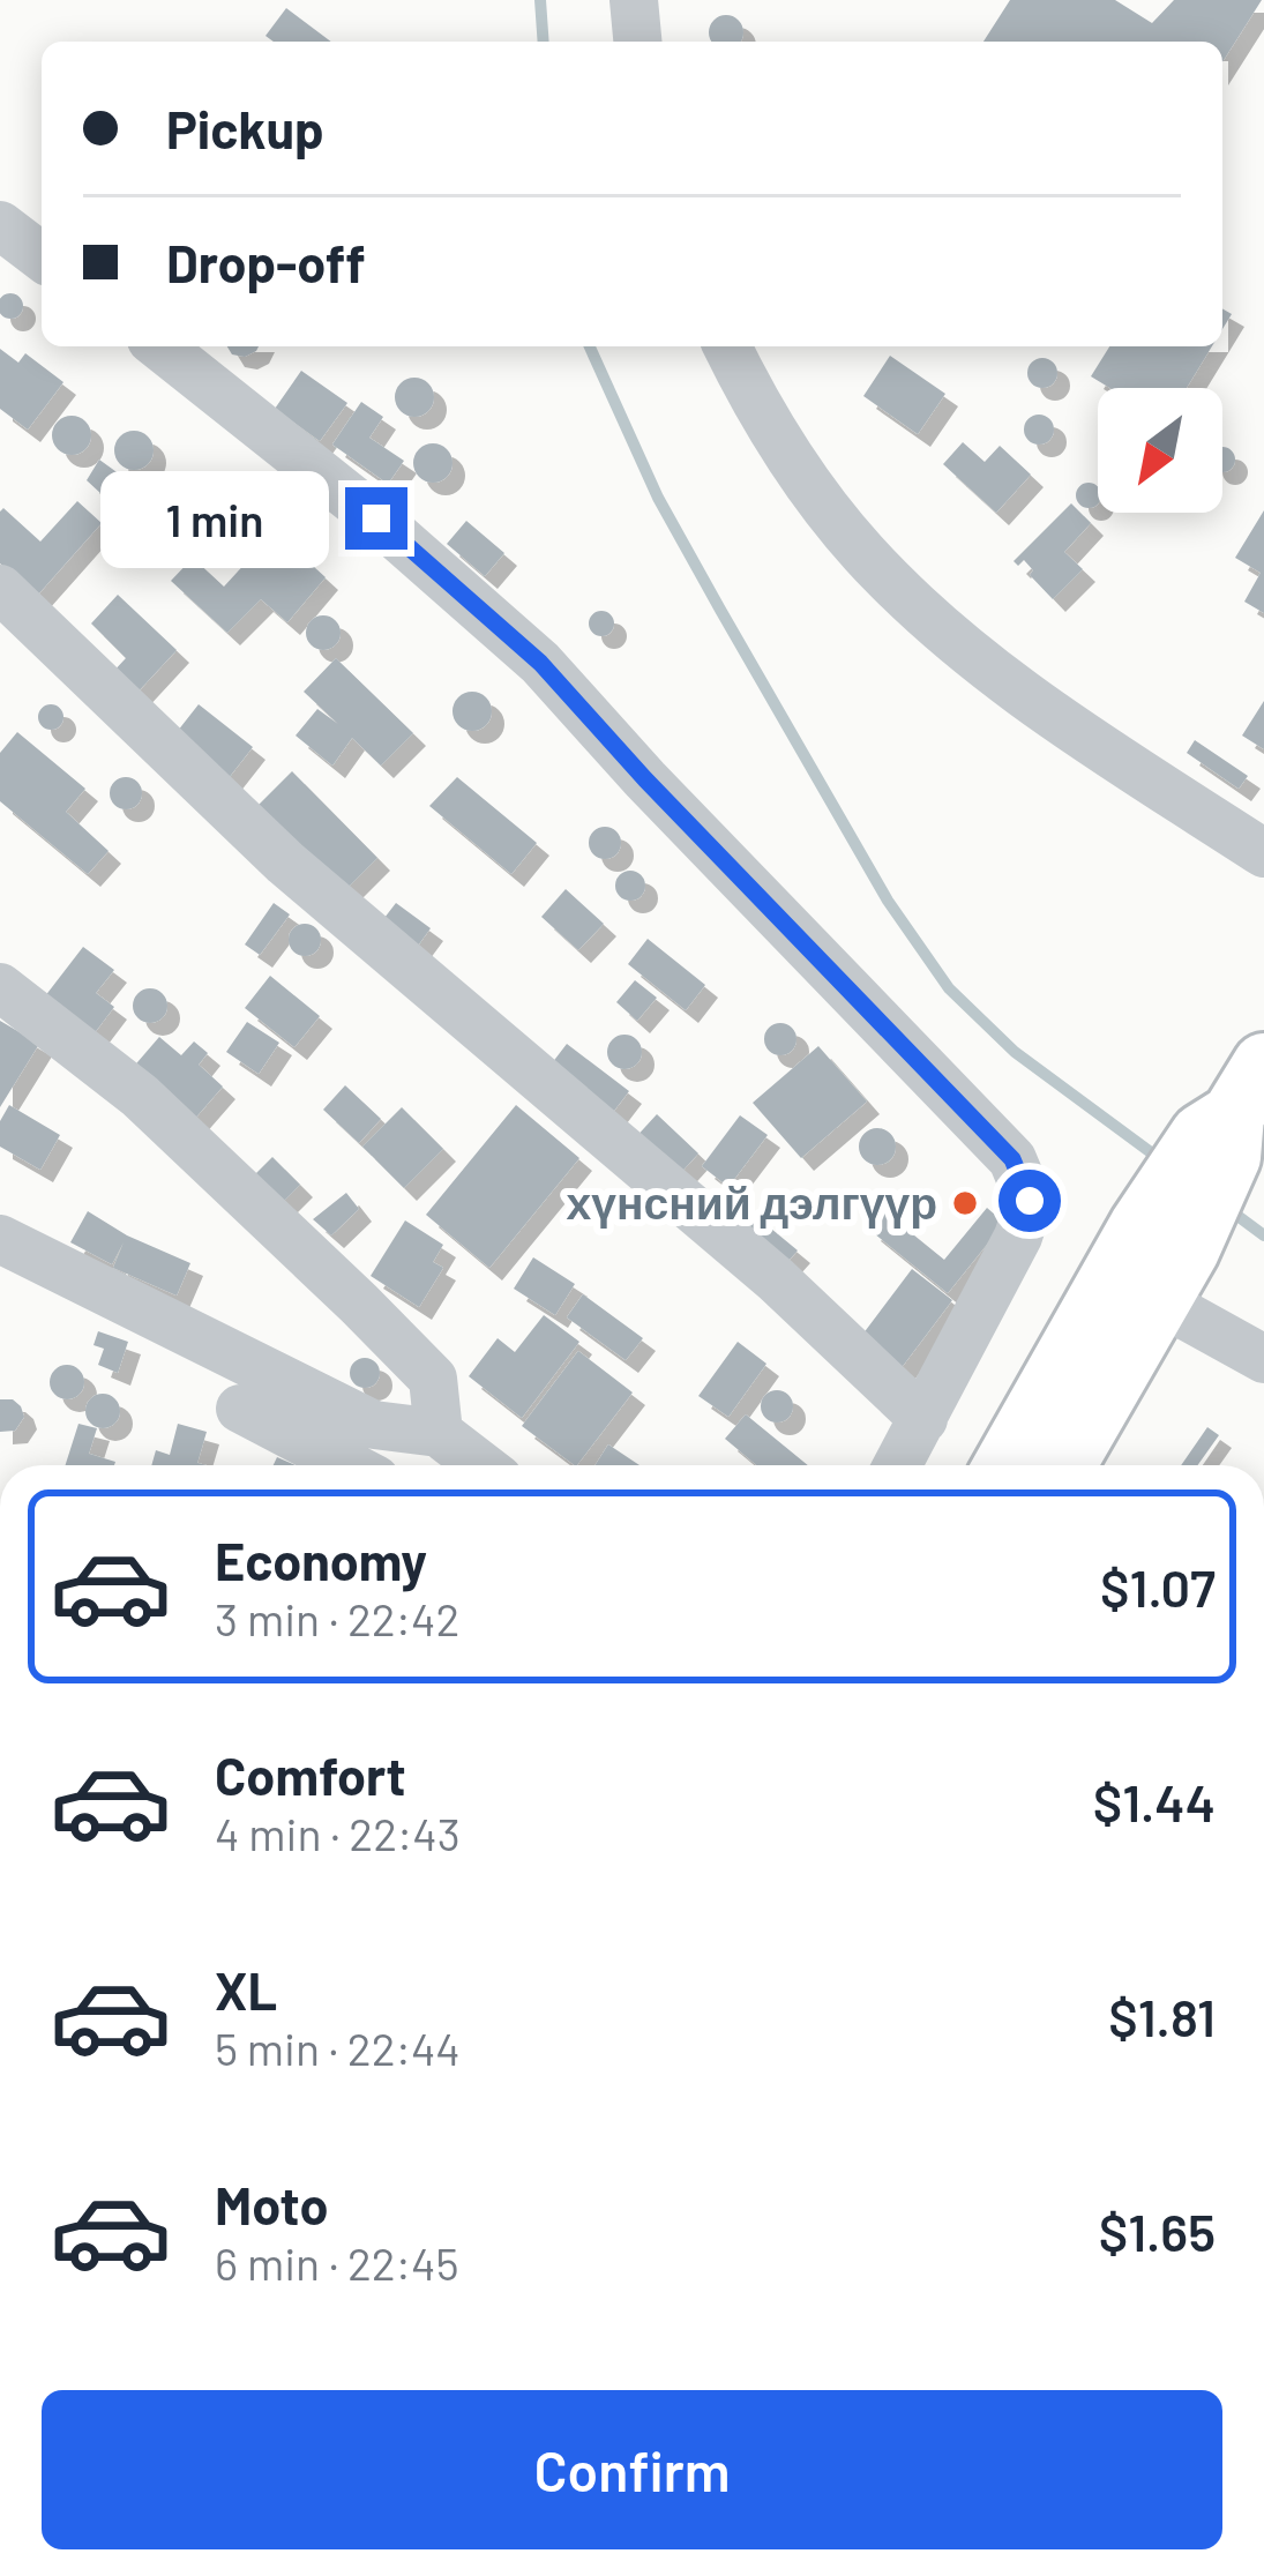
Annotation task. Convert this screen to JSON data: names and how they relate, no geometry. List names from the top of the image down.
{
  "places": ["хүнсний дэлгүүр"],
  "north": "bottom left",
  "page": {
    "banner": ["Pickup", "Drop-off"],
    "bubble": "1 min",
    "list": [
      {
        "name": "Economy",
        "note": "3 min · 22:42",
        "value": "$1.07"
      },
      {
        "name": "Comfort",
        "note": "4 min · 22:43",
        "value": "$1.44"
      },
      {
        "name": "XL",
        "note": "5 min · 22:44",
        "value": "$1.81"
      },
      {
        "name": "Moto",
        "note": "6 min · 22:45",
        "value": "$1.65"
      }
    ],
    "buttons": "Confirm"
  }
}
